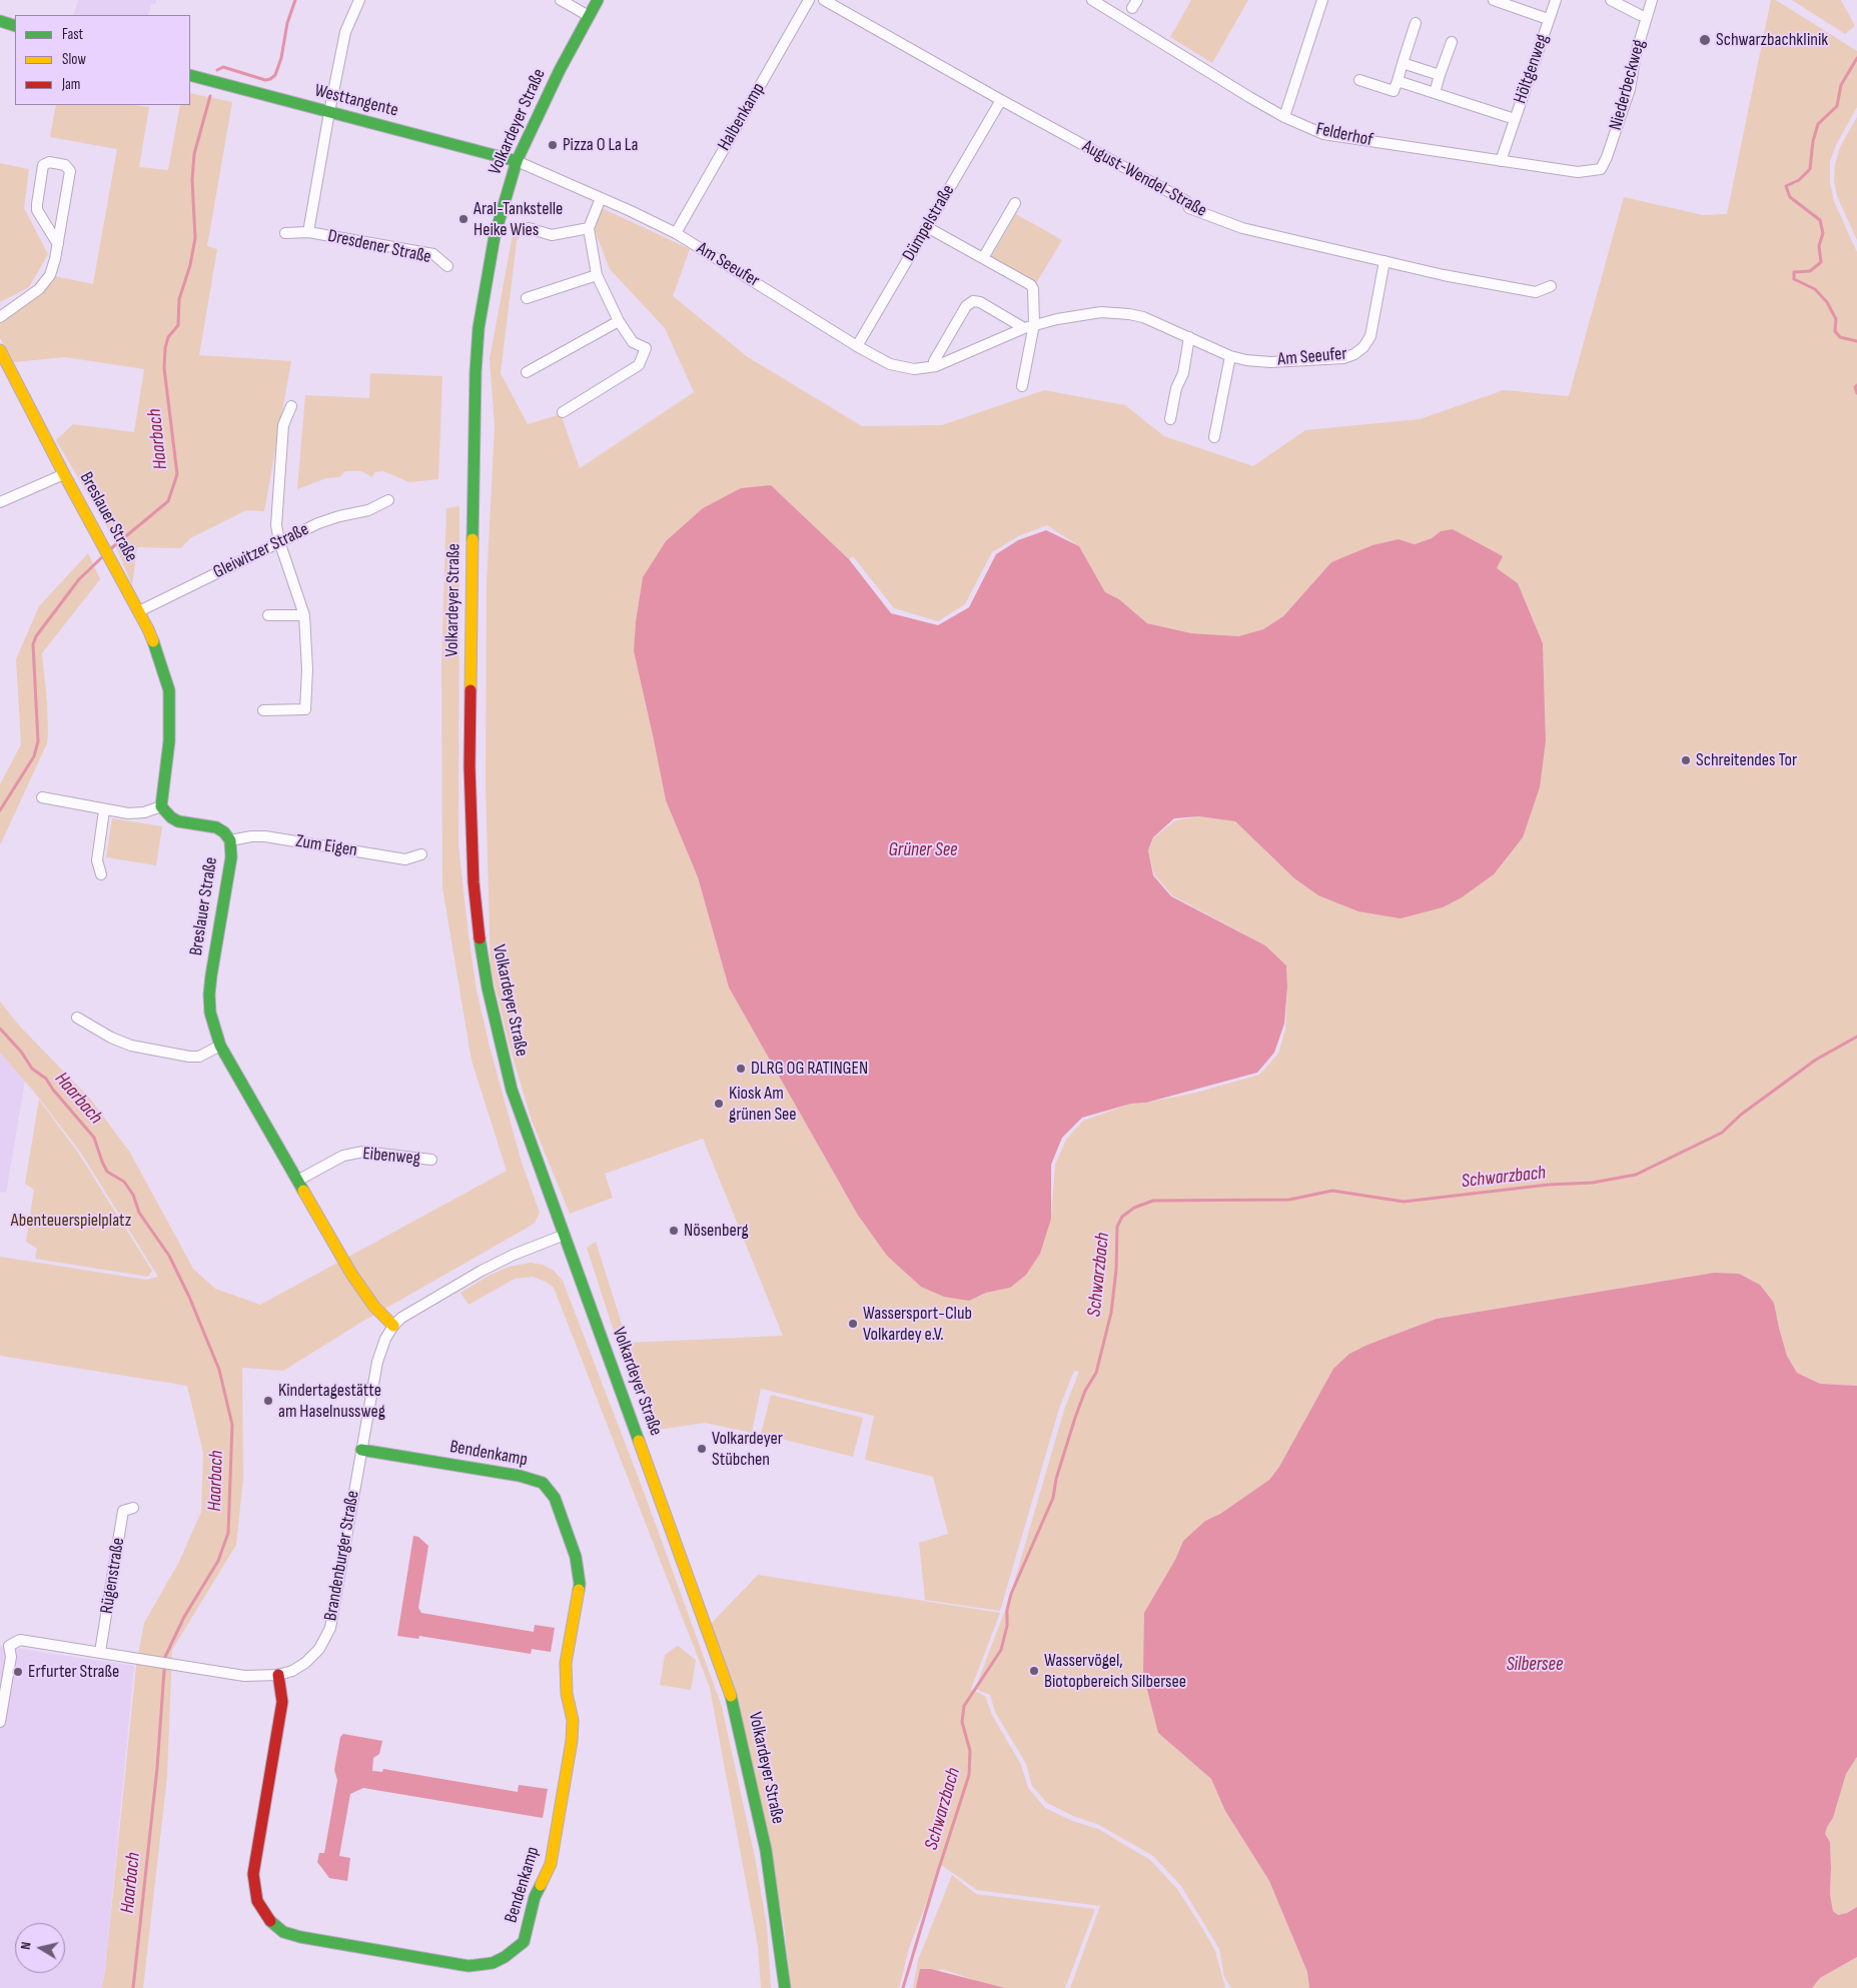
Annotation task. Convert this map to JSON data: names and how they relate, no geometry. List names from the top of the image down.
{
  "streets": {
    "street": [
      "Höltgenweg",
      "Niederbeckweg",
      "Westtangente",
      "Halbenkamp",
      "Volkardeyer Straße",
      "Felderhof",
      "August-Wendel-Straße",
      "Dümpelstraße",
      "Dresdener Straße",
      "Am Seeufer",
      "Breslauer Straße",
      "Gleiwitzer Straße",
      "Zum Eigen",
      "Eibenweg",
      "Bendenkamp",
      "Brandenburger Straße",
      "Rügenstraße"
    ]
  },
  "crossings": [
    ["Höltgenweg", "Felderhof"],
    ["Niederbeckweg", "Felderhof"],
    ["Westtangente", "Volkardeyer Straße"],
    ["Westtangente", "Dresdener Straße"],
    ["Westtangente", "Am Seeufer"],
    ["Halbenkamp", "Am Seeufer"],
    ["Volkardeyer Straße", "Am Seeufer"],
    ["Volkardeyer Straße", "Brandenburger Straße"],
    ["August-Wendel-Straße", "Dümpelstraße"],
    ["August-Wendel-Straße", "Am Seeufer"],
    ["Dümpelstraße", "Am Seeufer"],
    ["Breslauer Straße", "Gleiwitzer Straße"],
    ["Breslauer Straße", "Zum Eigen"],
    ["Breslauer Straße", "Eibenweg"],
    ["Breslauer Straße", "Brandenburger Straße"],
    ["Bendenkamp", "Brandenburger Straße"],
    ["Brandenburger Straße", "Rügenstraße"]
  ],
  "water": [
    "Haarbach",
    "Grüner See",
    "Schwarzbach",
    "Silbersee"
  ],
  "parks": ["Abenteuerspielplatz"],
  "places": [
    "Schwarzbachklinik",
    "Pizza O La La",
    "Aral-Tankstelle Heike Wies",
    "Schreitendes Tor",
    "DLRG OG RATINGEN",
    "Kiosk Am grünen See",
    "Nösenberg",
    "Wassersport-Club Volkardey e.V.",
    "Kindertagestätte am Haselnussweg",
    "Volkardeyer Stübchen",
    "Wasservögel, Biotopbereich Silbersee",
    "Erfurter Straße"
  ],
  "legend": ["Fast", "Slow", "Jam"],
  "north": "left"
}
